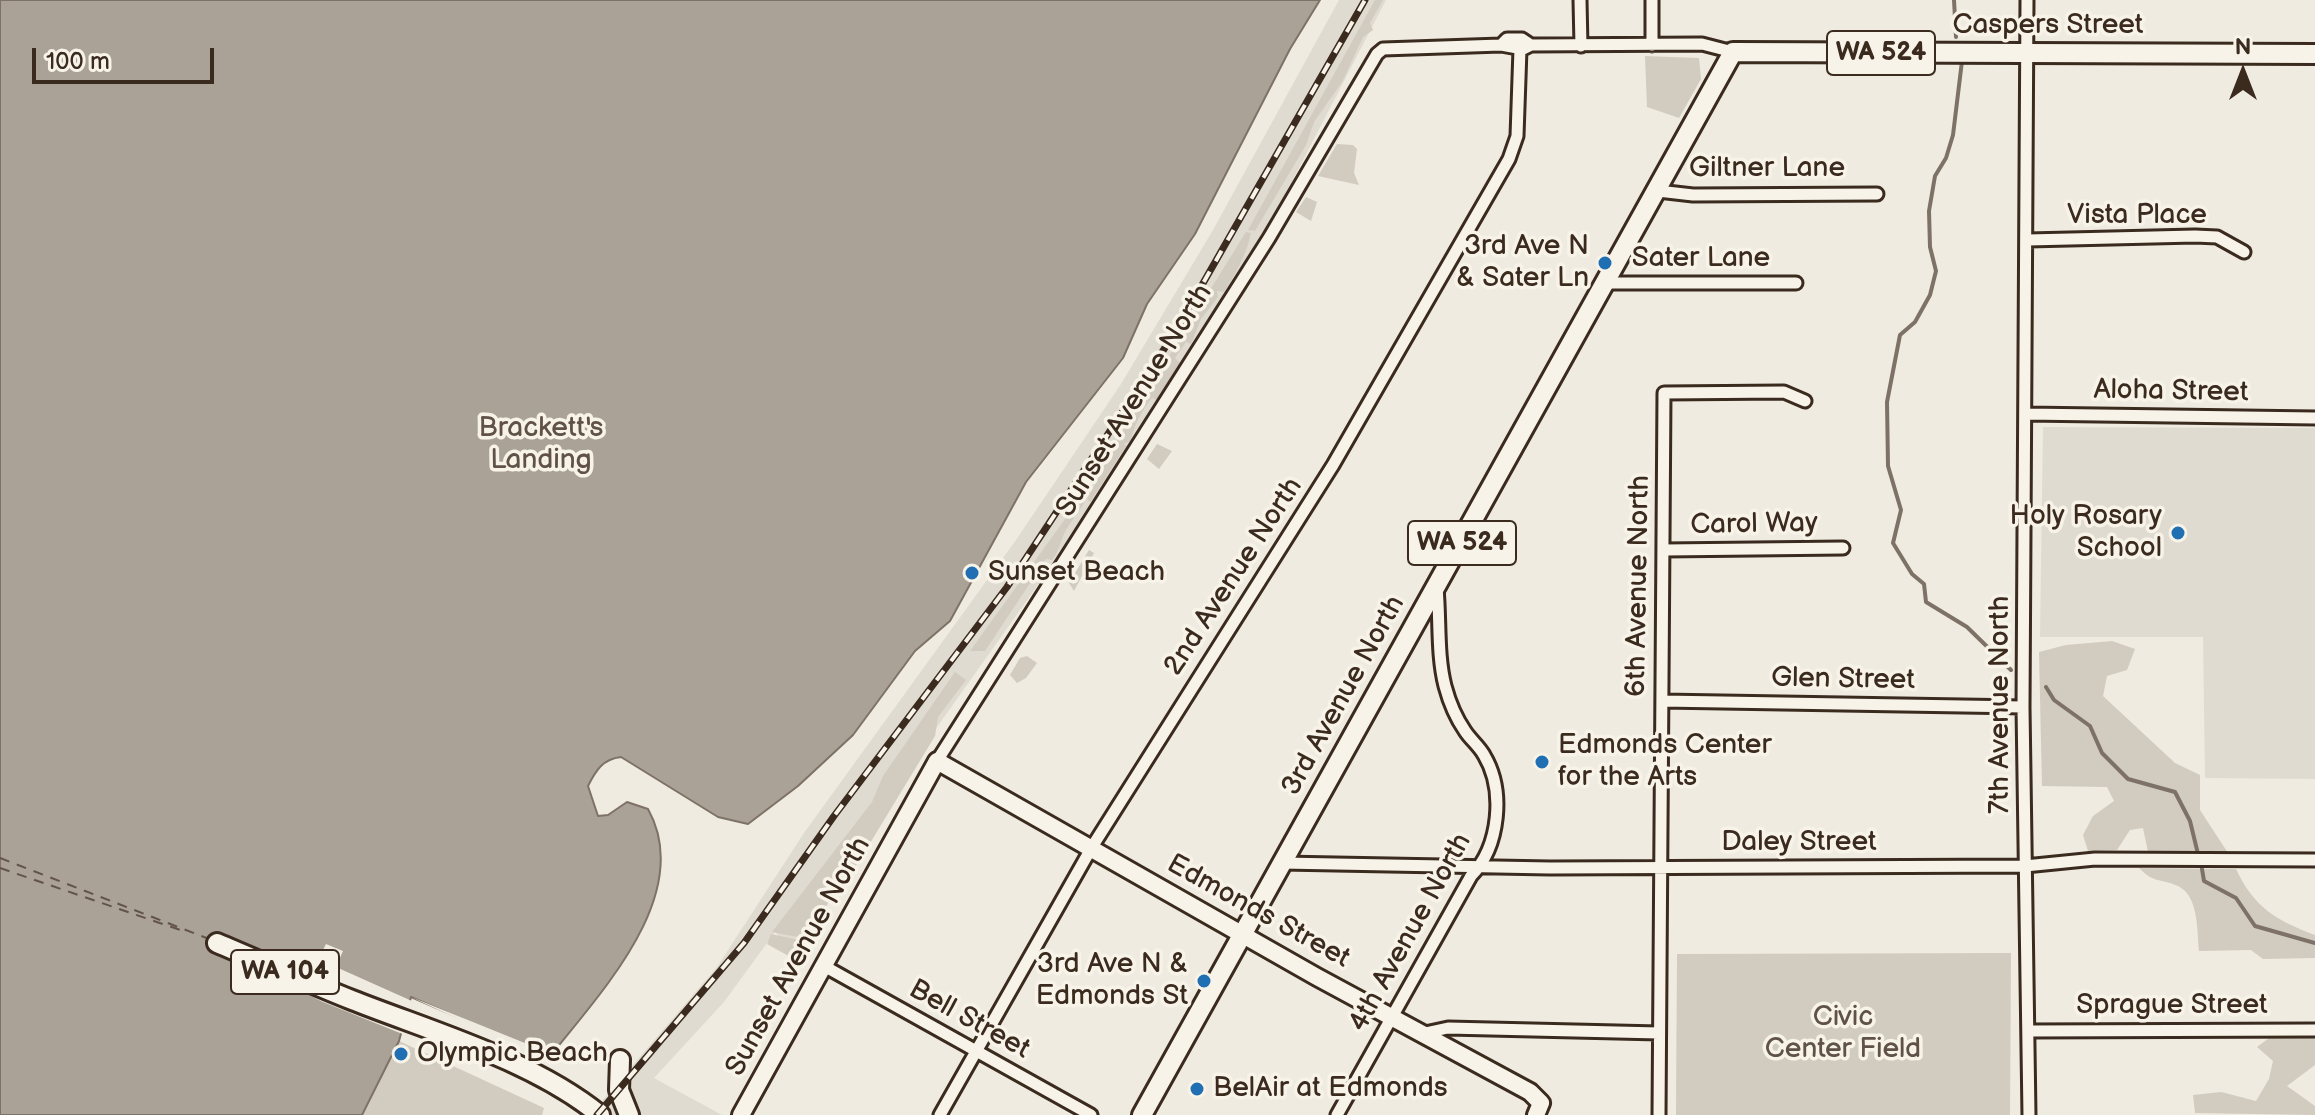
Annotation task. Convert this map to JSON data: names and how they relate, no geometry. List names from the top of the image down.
{
  "streets": {
    "main road": [
      "Caspers Street",
      "WA 524",
      "3rd Avenue North",
      "WA 104"
    ],
    "street": [
      "Giltner Lane",
      "Vista Place",
      "Sater Lane",
      "Aloha Street",
      "Sunset Avenue North",
      "Carol Way",
      "2nd Avenue North",
      "6th Avenue North",
      "Glen Street",
      "7th Avenue North",
      "Daley Street",
      "Edmonds Street",
      "4th Avenue North",
      "Sprague Street",
      "Bell Street"
    ]
  },
  "crossings": [
    ["Caspers Street", "Sunset Avenue North"],
    ["Caspers Street", "2nd Avenue North"],
    ["Caspers Street", "3rd Avenue North"],
    ["Caspers Street", "7th Avenue North"],
    ["Giltner Lane", "3rd Avenue North"],
    ["Vista Place", "7th Avenue North"],
    ["Sater Lane", "3rd Avenue North"],
    ["Aloha Street", "7th Avenue North"],
    ["Sunset Avenue North", "Edmonds Street"],
    ["Sunset Avenue North", "Bell Street"],
    ["Carol Way", "6th Avenue North"],
    ["2nd Avenue North", "Edmonds Street"],
    ["2nd Avenue North", "Bell Street"],
    ["6th Avenue North", "Glen Street"],
    ["6th Avenue North", "Daley Street"],
    ["Glen Street", "7th Avenue North"],
    ["3rd Avenue North", "Daley Street"],
    ["3rd Avenue North", "Edmonds Street"],
    ["3rd Avenue North", "4th Avenue North"],
    ["7th Avenue North", "Daley Street"],
    ["7th Avenue North", "Sprague Street"],
    ["Daley Street", "4th Avenue North"],
    ["Edmonds Street", "4th Avenue North"]
  ],
  "parks": ["Brackett's Landing", "Civic Center Field"],
  "places": [
    "3rd Ave N & Sater Ln",
    "Holy Rosary School",
    "Sunset Beach",
    "Edmonds Center for the Arts",
    "3rd Ave N & Edmonds St",
    "Olympic Beach",
    "BelAir at Edmonds"
  ],
  "scale_bar": "100 m",
  "north": "top"
}
